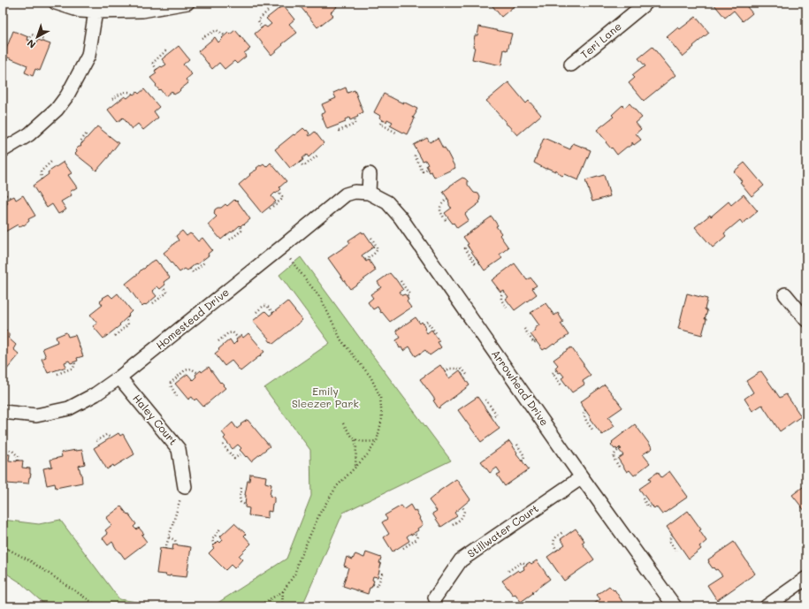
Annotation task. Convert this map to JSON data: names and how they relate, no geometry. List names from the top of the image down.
{
  "streets": {
    "street": [
      "Teri Lane",
      "Homestead Drive",
      "Arrowhead Drive",
      "Haley Court",
      "Stillwater Court"
    ]
  },
  "crossings": [
    ["Homestead Drive", "Arrowhead Drive"],
    ["Homestead Drive", "Haley Court"],
    ["Arrowhead Drive", "Stillwater Court"]
  ],
  "parks": ["Emily Sleezer Park"],
  "north": "bottom left"
}
